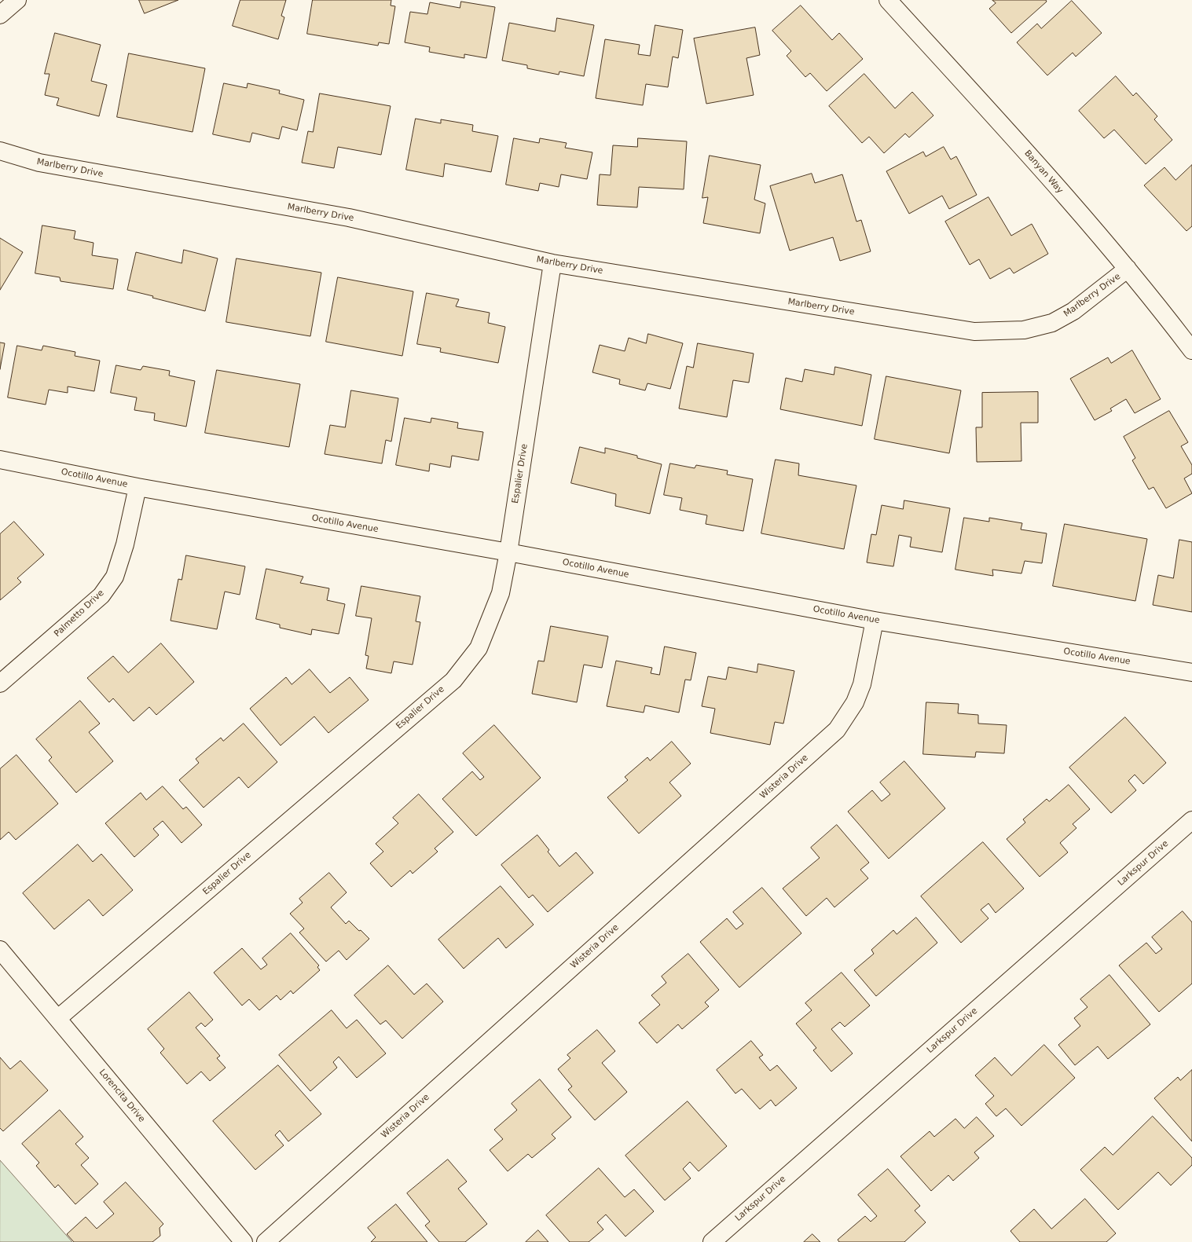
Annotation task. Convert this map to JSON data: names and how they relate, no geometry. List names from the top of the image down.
{
  "streets": {
    "street": [
      "Marlberry Drive",
      "Banyan Way",
      "Espalier Drive",
      "Ocotillo Avenue",
      "Palmetto Drive",
      "Wisteria Drive",
      "Larkspur Drive",
      "Lorencita Drive"
    ]
  },
  "crossings": [
    ["Marlberry Drive", "Banyan Way"],
    ["Marlberry Drive", "Espalier Drive"],
    ["Espalier Drive", "Ocotillo Avenue"],
    ["Espalier Drive", "Lorencita Drive"],
    ["Ocotillo Avenue", "Palmetto Drive"],
    ["Ocotillo Avenue", "Wisteria Drive"]
  ]
}
